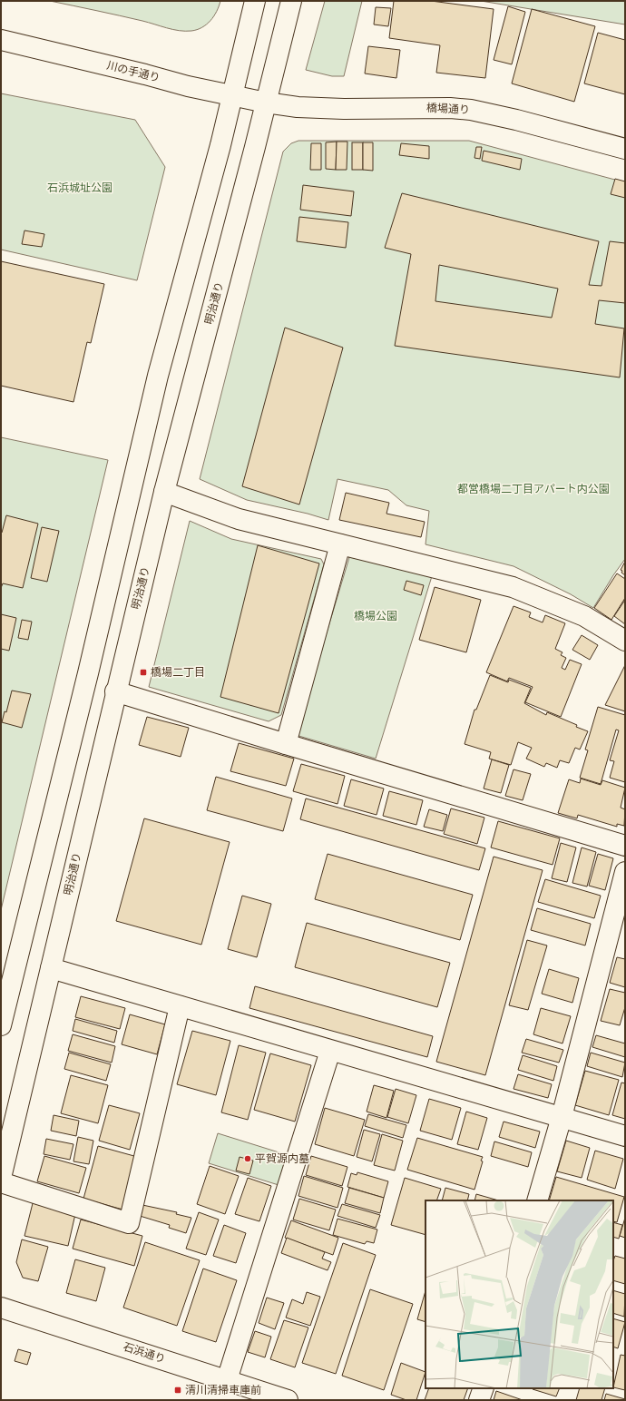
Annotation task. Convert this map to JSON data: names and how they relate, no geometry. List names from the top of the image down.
{
  "streets": {
    "street": [
      "川の手通り",
      "橋場通り",
      "明治通り",
      "石浜通り"
    ]
  },
  "crossings": [
    ["川の手通り", "橋場通り"],
    ["川の手通り", "明治通り"],
    ["橋場通り", "明治通り"]
  ],
  "parks": ["石浜城址公園", "都営橋場二丁目アパート内公園", "橋場公園"],
  "places": {
    "transit": ["橋場二丁目", "清川清掃車庫前"],
    "other": ["平賀源内墓"]
  }
}
